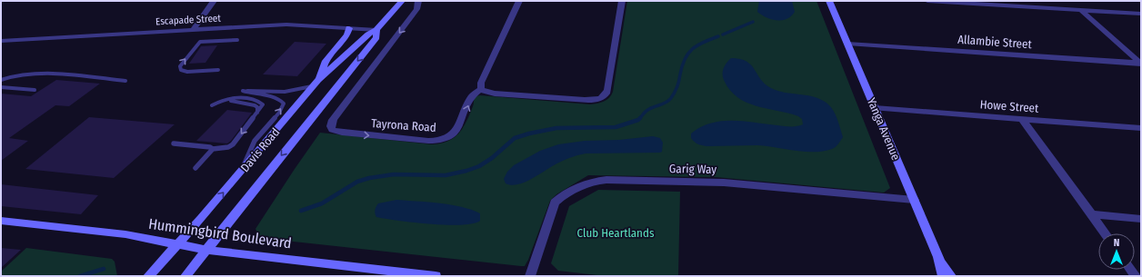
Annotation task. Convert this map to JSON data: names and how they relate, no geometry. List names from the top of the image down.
{
  "streets": {
    "street": [
      "Escapade Street",
      "Allambie Street",
      "Howe Street",
      "Tayrona Road",
      "Yanga Avenue",
      "Davis Road",
      "Garig Way",
      "Hummingbird Boulevard"
    ]
  },
  "crossings": [
    ["Escapade Street", "Davis Road"],
    ["Allambie Street", "Yanga Avenue"],
    ["Howe Street", "Yanga Avenue"],
    ["Yanga Avenue", "Garig Way"],
    ["Davis Road", "Hummingbird Boulevard"]
  ],
  "parks": ["Club Heartlands"],
  "north": "top"
}
